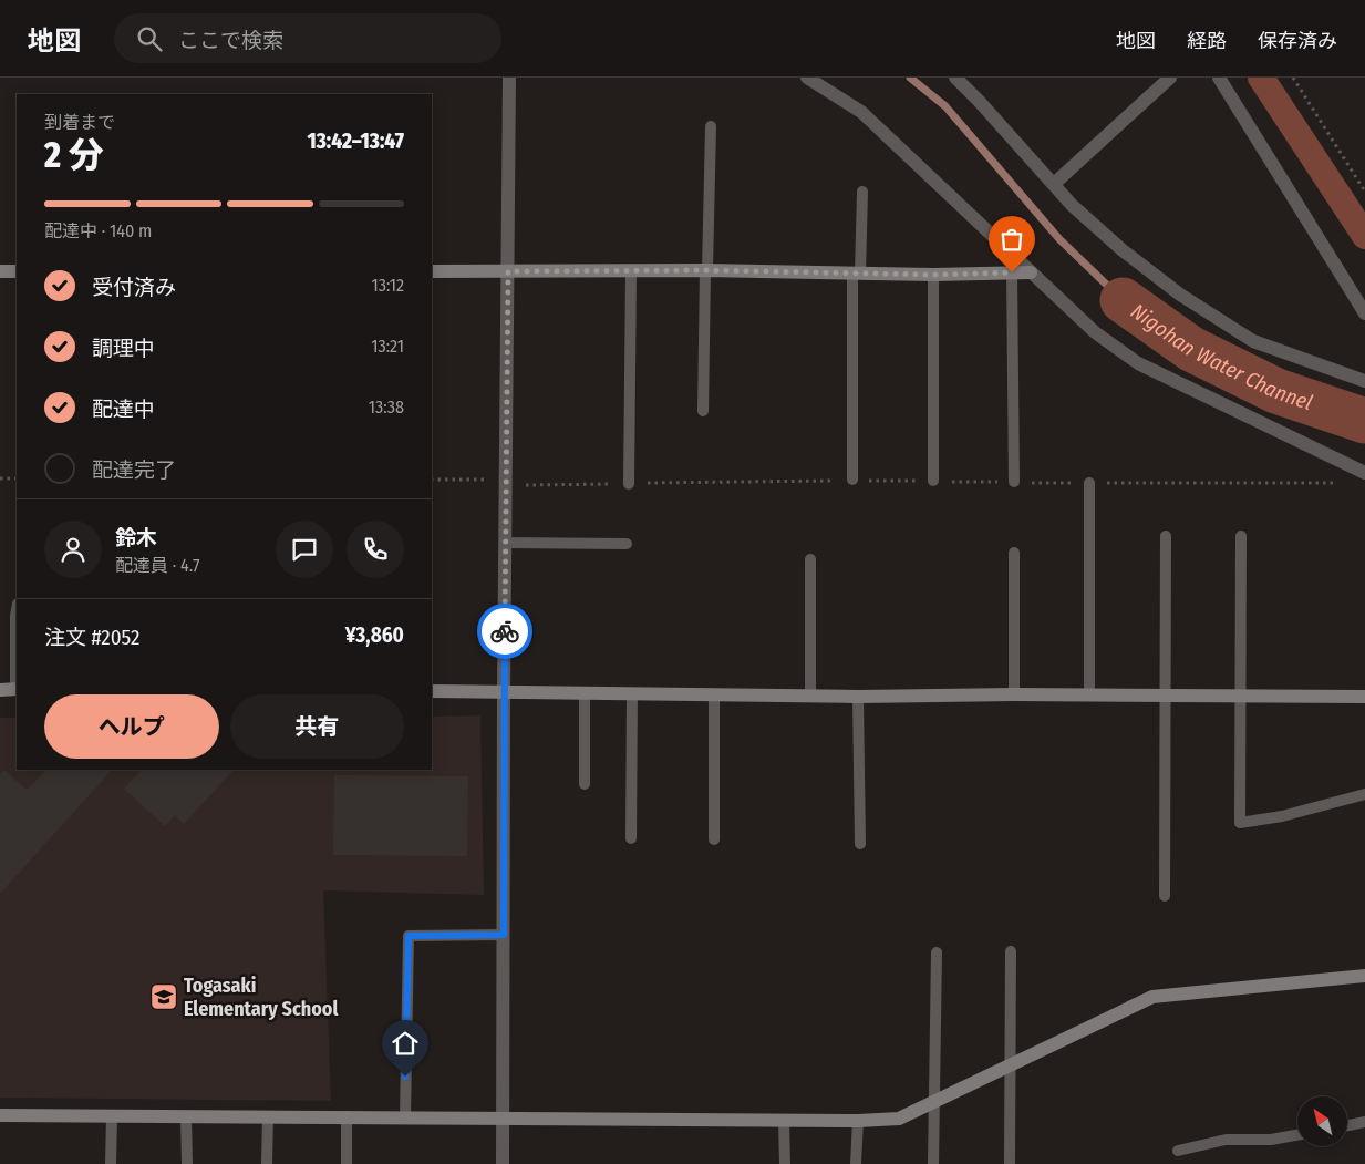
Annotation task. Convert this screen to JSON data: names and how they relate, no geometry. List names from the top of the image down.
{
  "water": ["Nigohan Water Channel"],
  "places": {
    "school or university": ["Togasaki Elementary School"]
  },
  "north": "top left",
  "page": {
    "header": "地図",
    "search": "ここで検索",
    "nav": ["地図", "経路", "保存済み"],
    "heading": ["2 分", "到着まで", "13:42–13:47"],
    "panel": [
      "鈴木",
      "配達員 · 4.7",
      "注文 #2052",
      "¥3,860"
    ],
    "bar": "配達中 · 140 m",
    "list": [
      ["受付済み", "13:12"],
      ["調理中", "13:21"],
      ["配達中", "13:38"],
      "配達完了"
    ],
    "buttons": ["ヘルプ", "共有"]
  }
}
